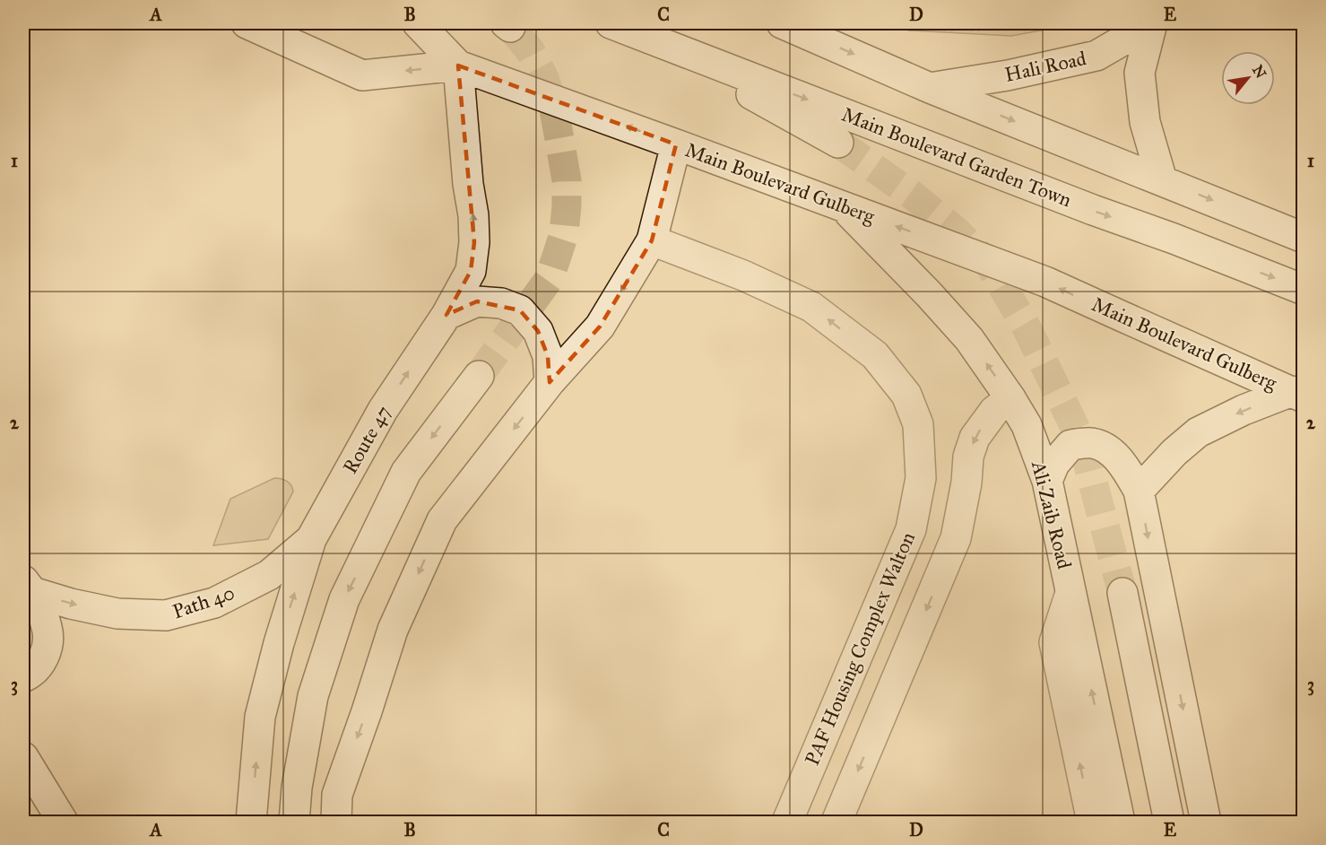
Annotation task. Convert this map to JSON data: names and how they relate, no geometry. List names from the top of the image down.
{
  "streets": {
    "street": [
      "Hali Road",
      "Main Boulevard Garden Town",
      "Main Boulevard Gulberg",
      "Route 47",
      "Ali Zaib Road",
      "Path 40",
      "PAF Housing Complex Walton"
    ]
  },
  "crossings": [
    ["Main Boulevard Gulberg", "Route 47"],
    ["Main Boulevard Gulberg", "Ali Zaib Road"],
    ["Route 47", "Path 40"]
  ],
  "one_way": ["Path 40"],
  "north": "top right",
  "grid": {
    "columns": [
      "A",
      "B",
      "C",
      "D",
      "E"
    ],
    "rows": ["1", "2", "3"]
  }
}
